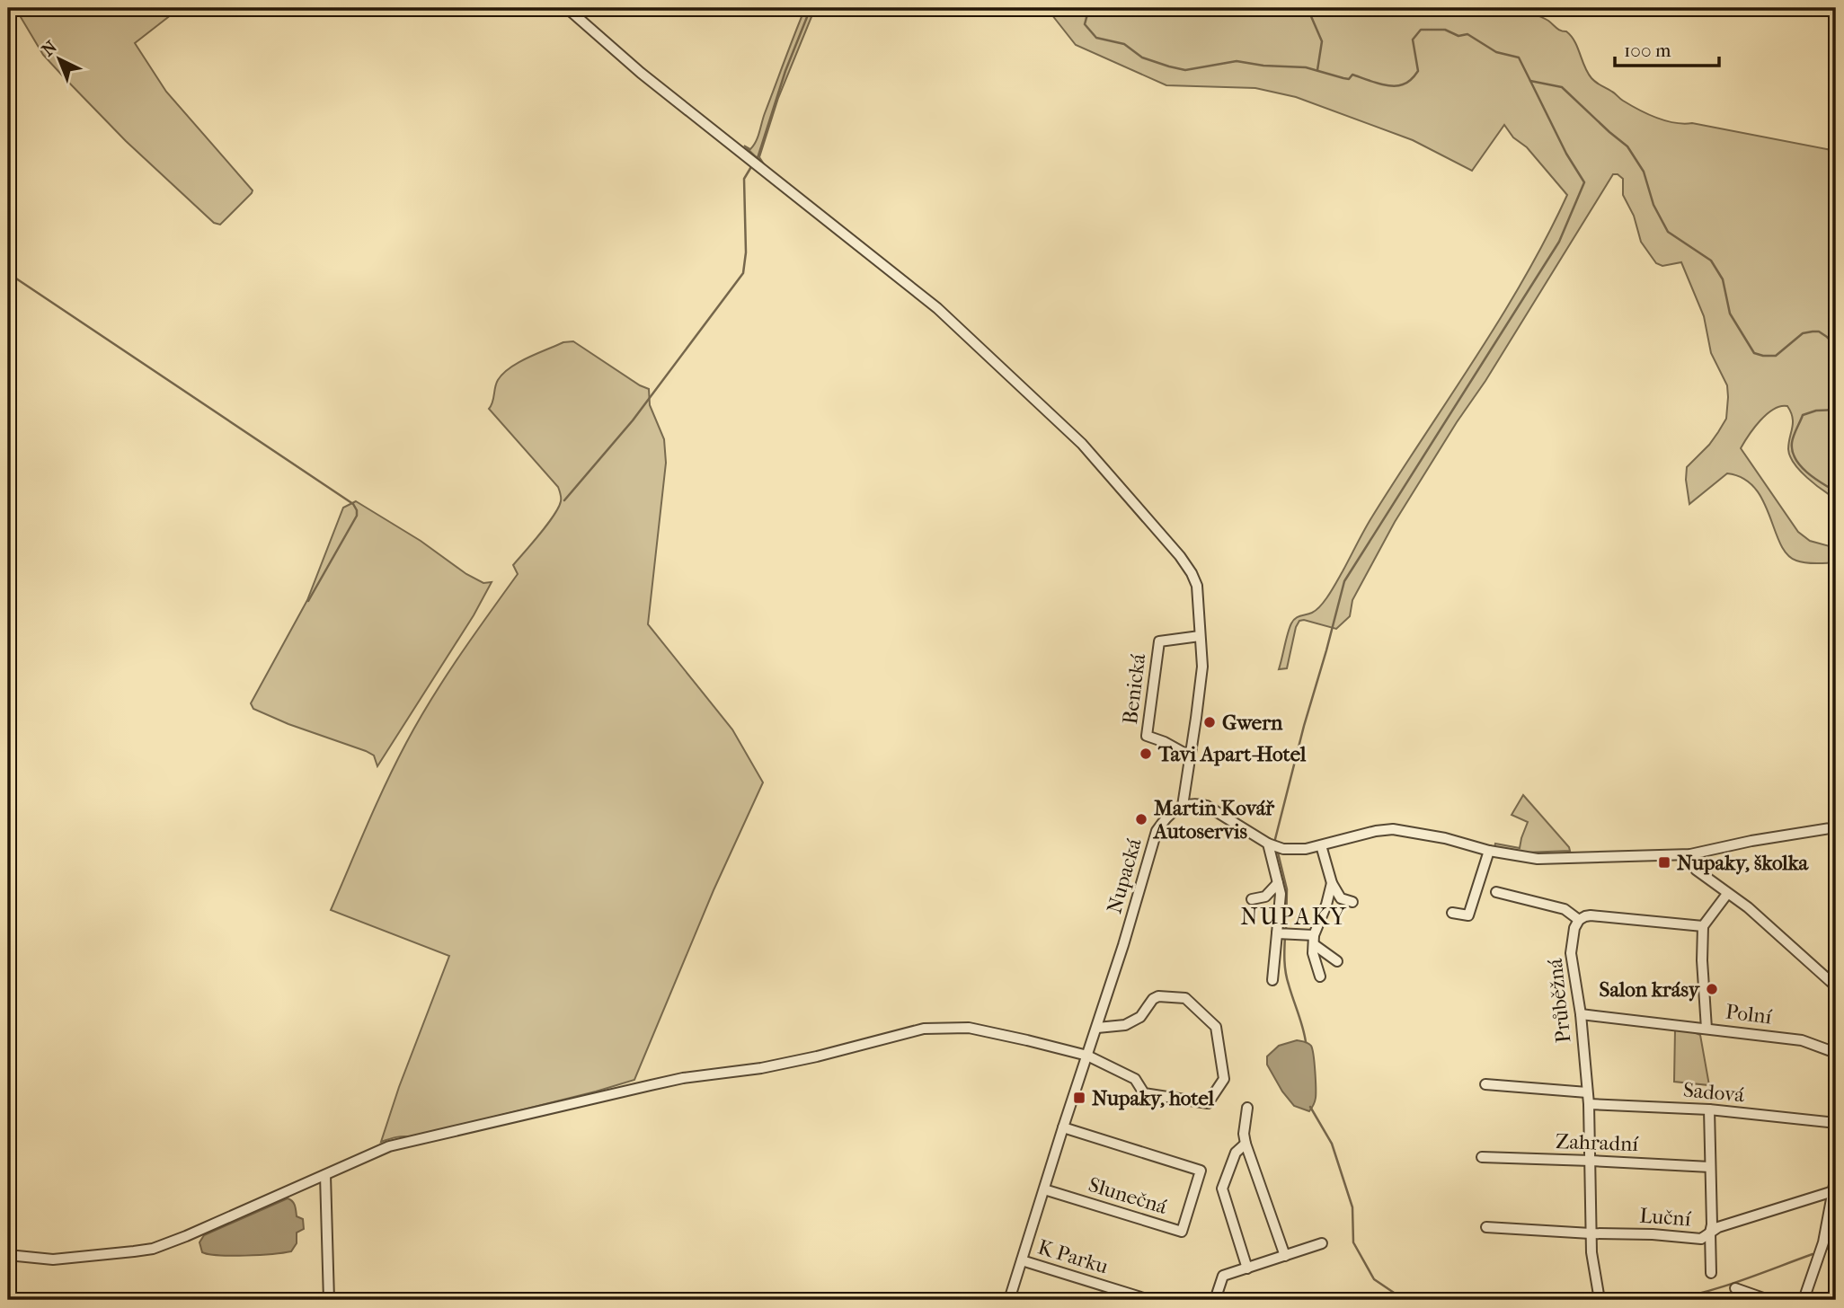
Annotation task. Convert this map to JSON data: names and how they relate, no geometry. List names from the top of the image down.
{
  "streets": {
    "street": [
      "Benická",
      "Nupacká",
      "Průběžná",
      "Polní",
      "Sadová",
      "Zahradní",
      "Slunečná",
      "Luční",
      "K Parku"
    ]
  },
  "crossings": [
    ["Nupacká", "Slunečná"],
    ["Nupacká", "K Parku"],
    ["Průběžná", "Polní"],
    ["Průběžná", "Sadová"],
    ["Průběžná", "Zahradní"],
    ["Průběžná", "Luční"]
  ],
  "districts": ["NUPAKY"],
  "places": {
    "other": [
      "Gwern",
      "Tavi Apart-Hotel",
      "Martin Kovář Autoservis",
      "Salon krásy"
    ],
    "transit": ["Nupaky, školka", "Nupaky, hotel"]
  },
  "scale_bar": "100 m",
  "north": "top left"
}
